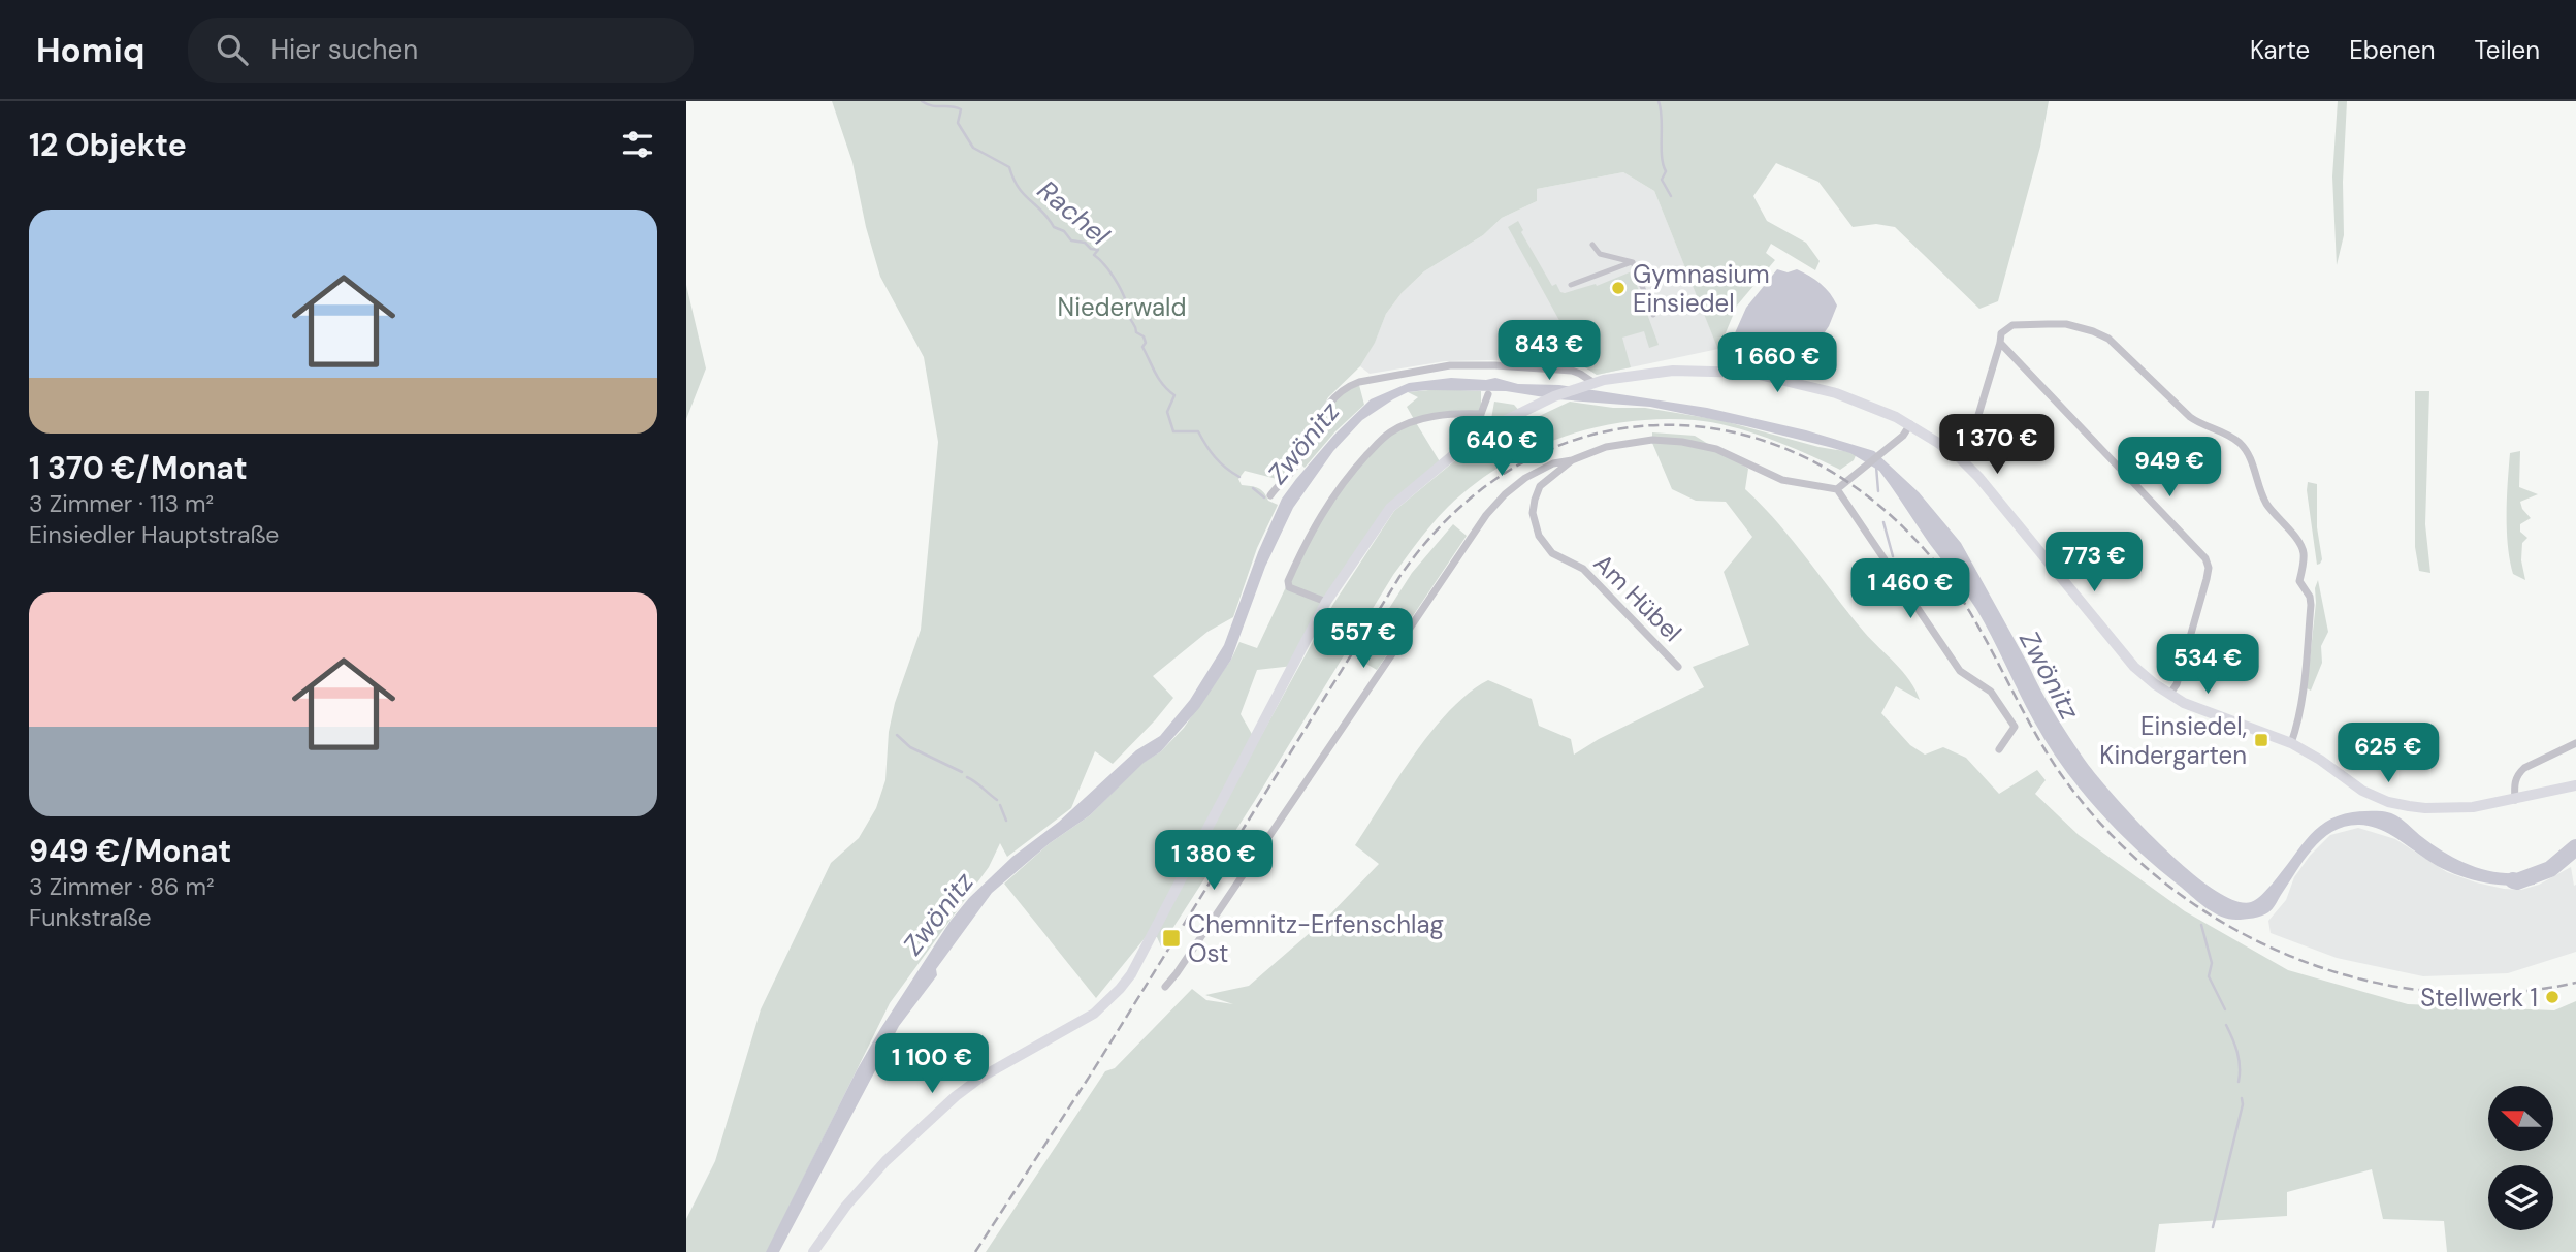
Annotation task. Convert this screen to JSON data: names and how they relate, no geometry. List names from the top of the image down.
{
  "streets": {
    "street": ["Am Hübel"]
  },
  "water": ["Rachel", "Zwönitz"],
  "parks": ["Niederwald"],
  "places": {
    "other": ["Gymnasium Einsiedel", "Stellwerk 1"],
    "transit": ["Einsiedel, Kindergarten", "Chemnitz-Erfenschlag Ost"]
  },
  "north": "left",
  "page": {
    "header": "Homiq",
    "search": "Hier suchen",
    "nav": ["Karte", "Ebenen", "Teilen"],
    "heading": "12 Objekte",
    "list": [
      {
        "name": "1 370 €/Monat",
        "note": "3 Zimmer · 113 m² · Einsiedler Hauptstraße"
      },
      {
        "name": "949 €/Monat",
        "note": "3 Zimmer · 86 m² · Funkstraße"
      }
    ],
    "price": [
      "843 €",
      "1 660 €",
      "1 370 €",
      "640 €",
      "949 €",
      "773 €",
      "1 460 €",
      "557 €",
      "534 €",
      "625 €",
      "1 380 €",
      "1 100 €"
    ]
  }
}
